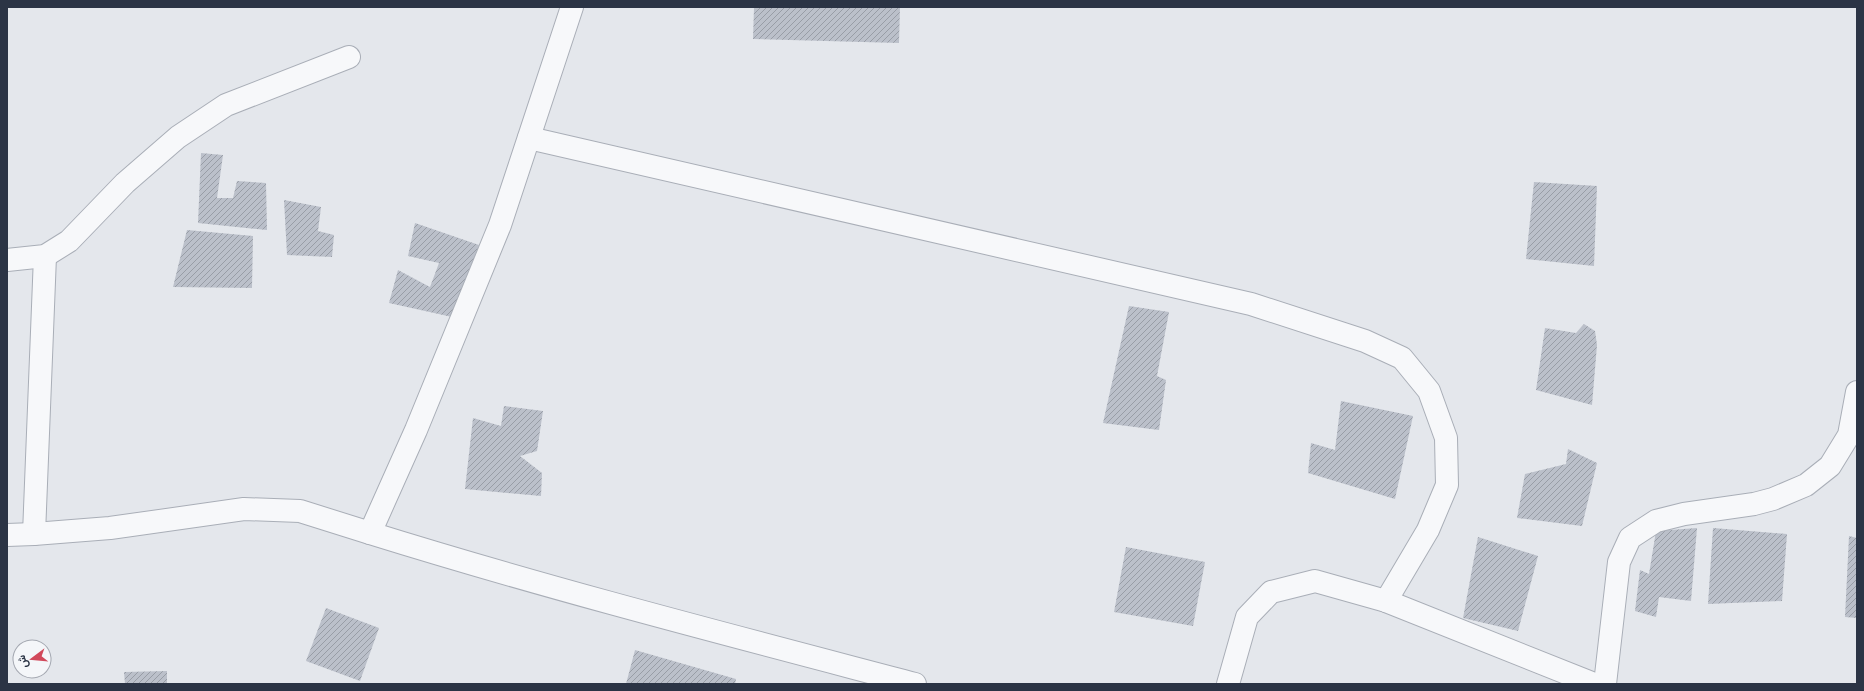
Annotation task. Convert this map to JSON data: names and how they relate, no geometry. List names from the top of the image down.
{
  "north": "left"
}
